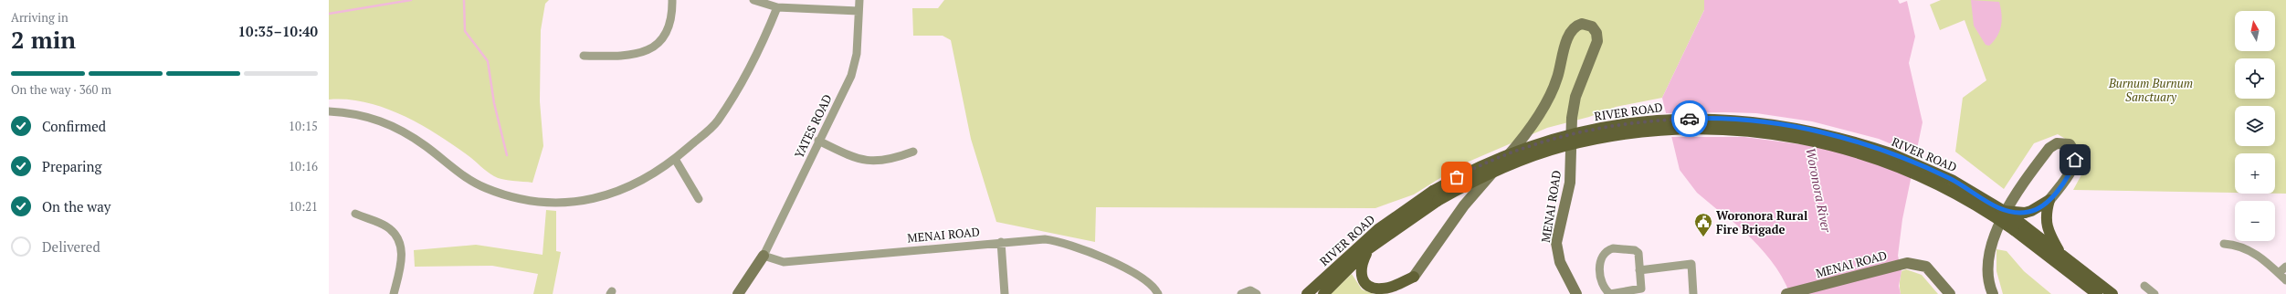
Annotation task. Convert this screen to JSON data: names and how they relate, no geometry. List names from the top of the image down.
{
  "streets": {
    "main road": ["RIVER ROAD"],
    "street": ["YATES ROAD", "MENAI ROAD"]
  },
  "crossings": [
    ["YATES ROAD", "MENAI ROAD"]
  ],
  "water": ["Woronora River"],
  "parks": ["Burnum Burnum Sanctuary"],
  "places": {
    "public building": ["Woronora Rural Fire Brigade"]
  },
  "north": "top",
  "page": {
    "heading": ["2 min", "Arriving in", "10:35–10:40"],
    "map_buttons": ["+", "−"],
    "bar": "On the way · 360 m",
    "list": [
      ["Confirmed", "10:15"],
      ["Preparing", "10:16"],
      ["On the way", "10:21"],
      "Delivered"
    ]
  }
}
